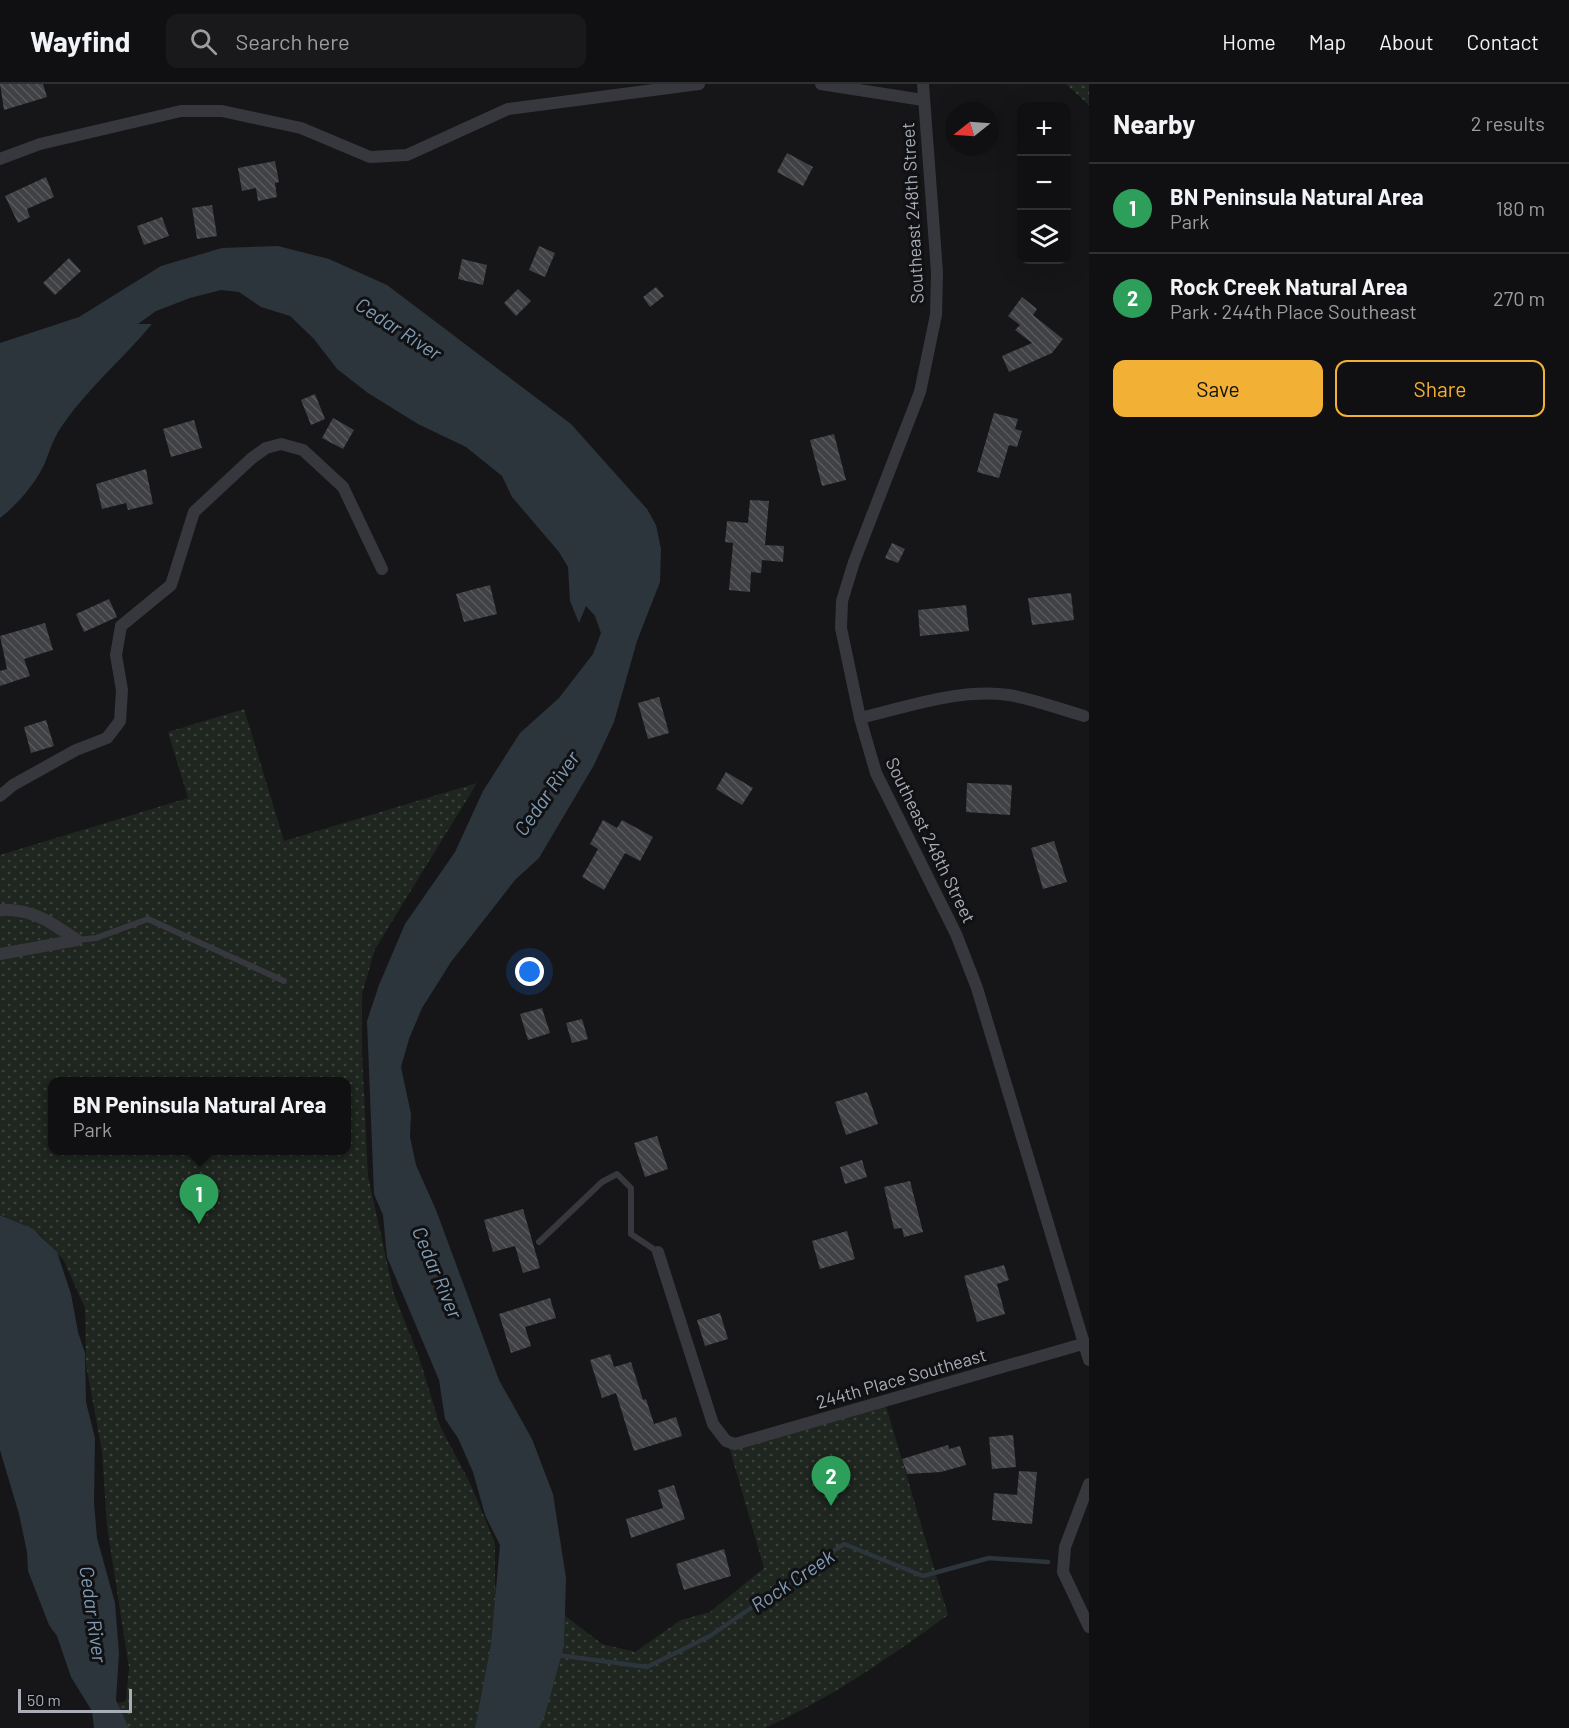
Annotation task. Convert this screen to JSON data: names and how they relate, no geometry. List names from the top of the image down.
{
  "streets": {
    "street": ["Southeast 248th Street", "244th Place Southeast"]
  },
  "crossings": [
    ["Southeast 248th Street", "244th Place Southeast"]
  ],
  "water": ["Cedar River", "Rock Creek"],
  "scale_bar": "50 m",
  "north": "left",
  "page": {
    "header": "Wayfind",
    "search": "Search here",
    "nav": [
      "Home",
      "Map",
      "About",
      "Contact"
    ],
    "heading": ["Nearby", "2 results"],
    "map_buttons": ["+", "−"],
    "list": [
      {
        "mark": "1",
        "name": "BN Peninsula Natural Area",
        "note": "Park",
        "value": "180 m"
      },
      {
        "mark": "2",
        "name": "Rock Creek Natural Area",
        "note": "Park · 244th Place Southeast",
        "value": "270 m"
      }
    ],
    "buttons": ["Save", "Share"],
    "popup": ["BN Peninsula Natural Area", "Park"],
    "pins": ["1", "2"],
    "scale": "50 m"
  }
}
